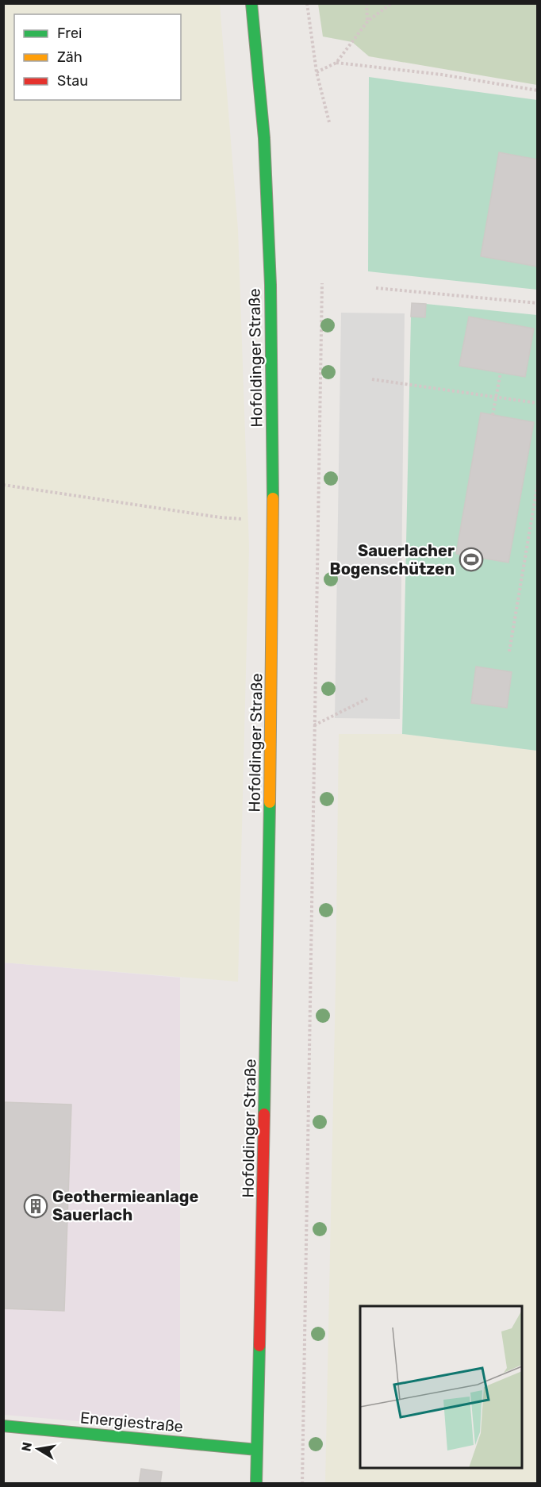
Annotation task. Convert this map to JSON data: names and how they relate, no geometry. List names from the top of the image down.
{
  "streets": {
    "main road": ["Hofoldinger Straße", "Energiestraße"]
  },
  "crossings": [
    ["Hofoldinger Straße", "Energiestraße"]
  ],
  "places": {
    "sports": ["Sauerlacher Bogenschützen"],
    "building": ["Geothermieanlage Sauerlach"]
  },
  "legend": ["Frei", "Zäh", "Stau"],
  "north": "left"
}
